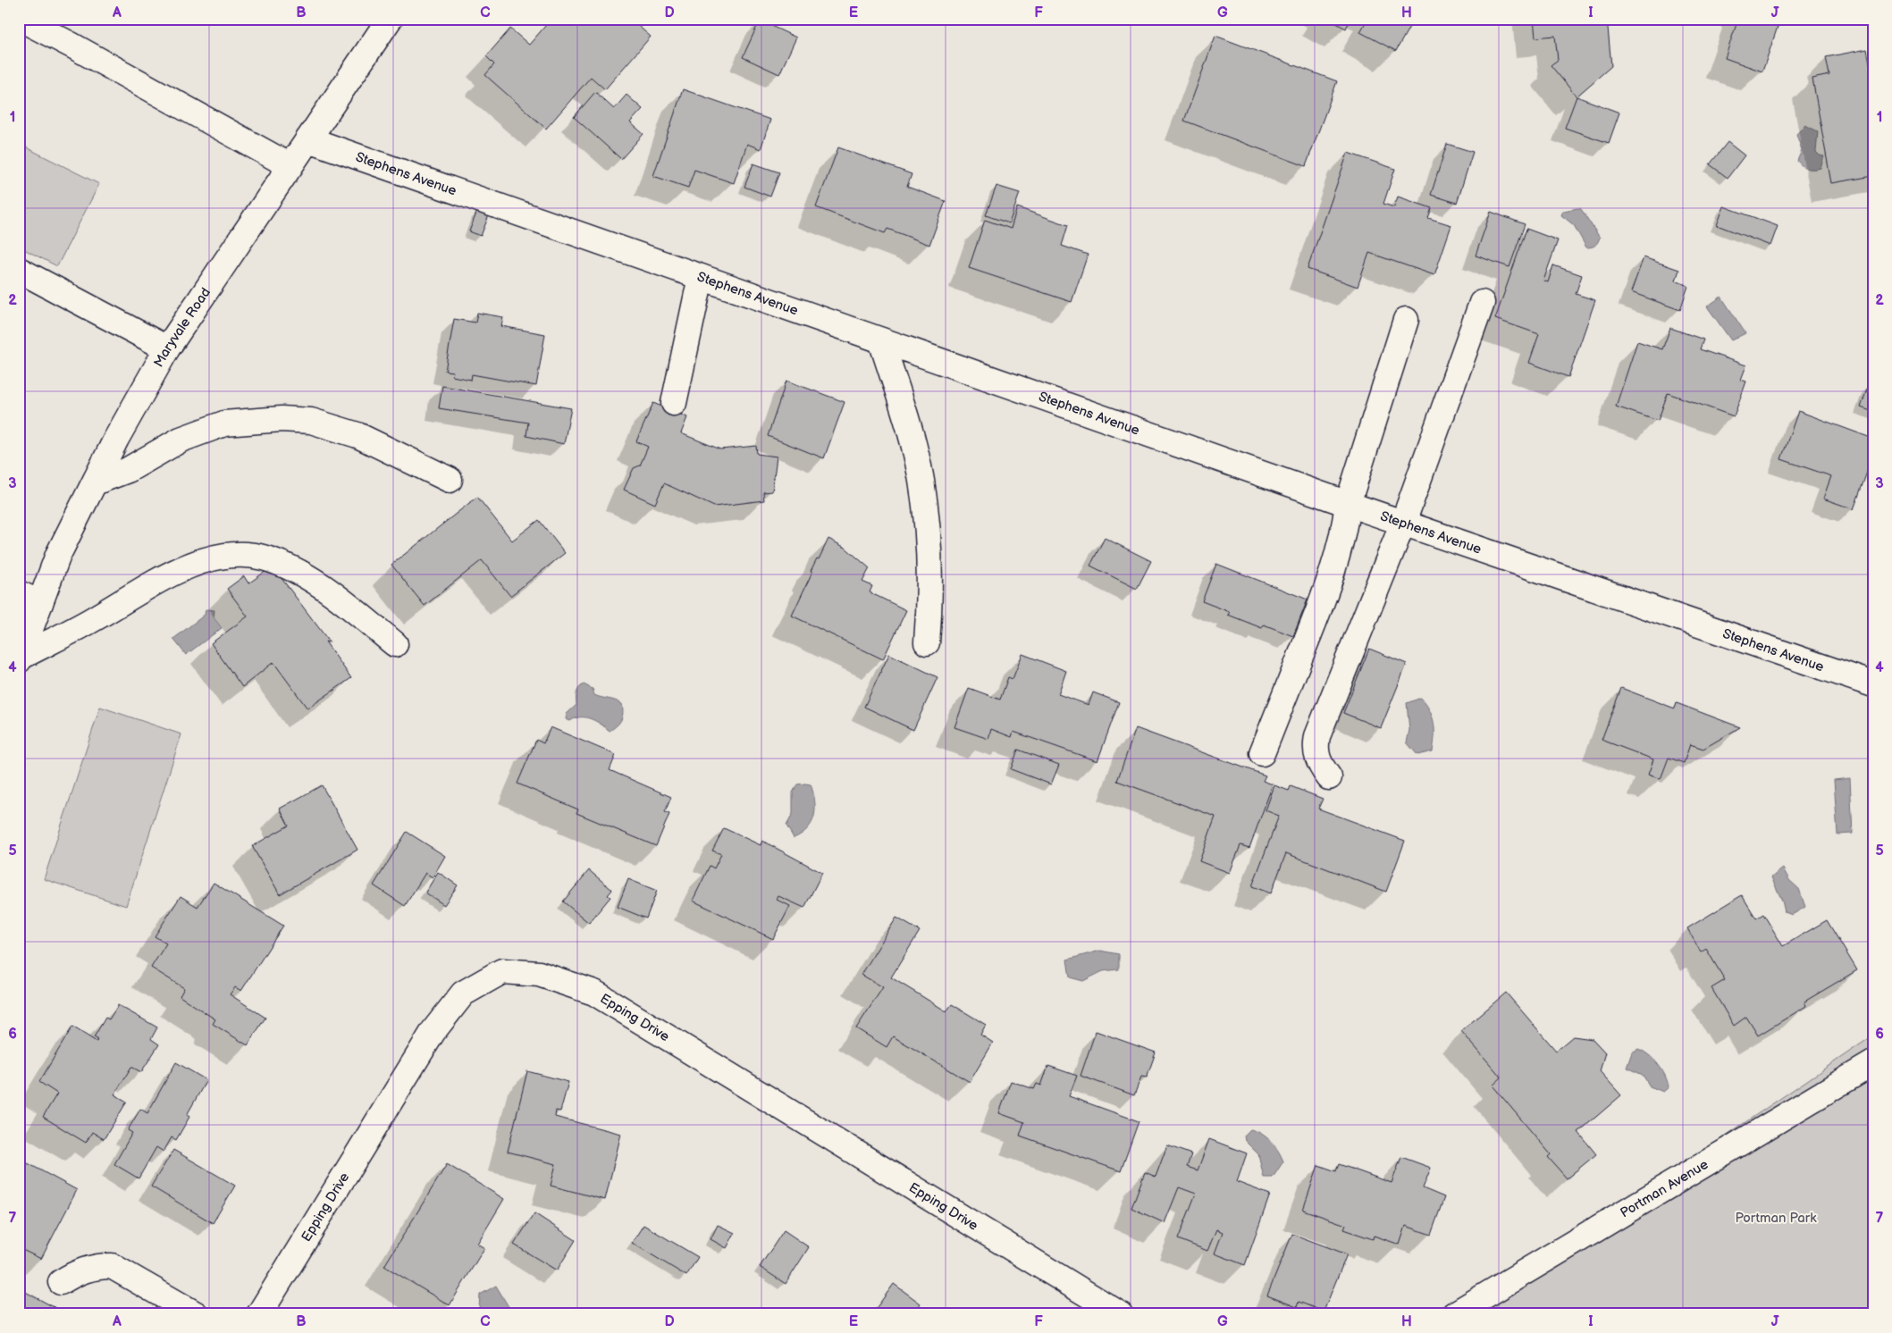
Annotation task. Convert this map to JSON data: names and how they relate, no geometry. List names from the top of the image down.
{
  "streets": {
    "street": [
      "Stephens Avenue",
      "Maryvale Road",
      "Epping Drive",
      "Portman Avenue"
    ]
  },
  "crossings": [
    ["Stephens Avenue", "Maryvale Road"]
  ],
  "parks": ["Portman Park"],
  "grid": {
    "columns": [
      "A",
      "B",
      "C",
      "D",
      "E",
      "F",
      "G",
      "H",
      "I",
      "J"
    ],
    "rows": [
      "1",
      "2",
      "3",
      "4",
      "5",
      "6",
      "7"
    ]
  }
}
